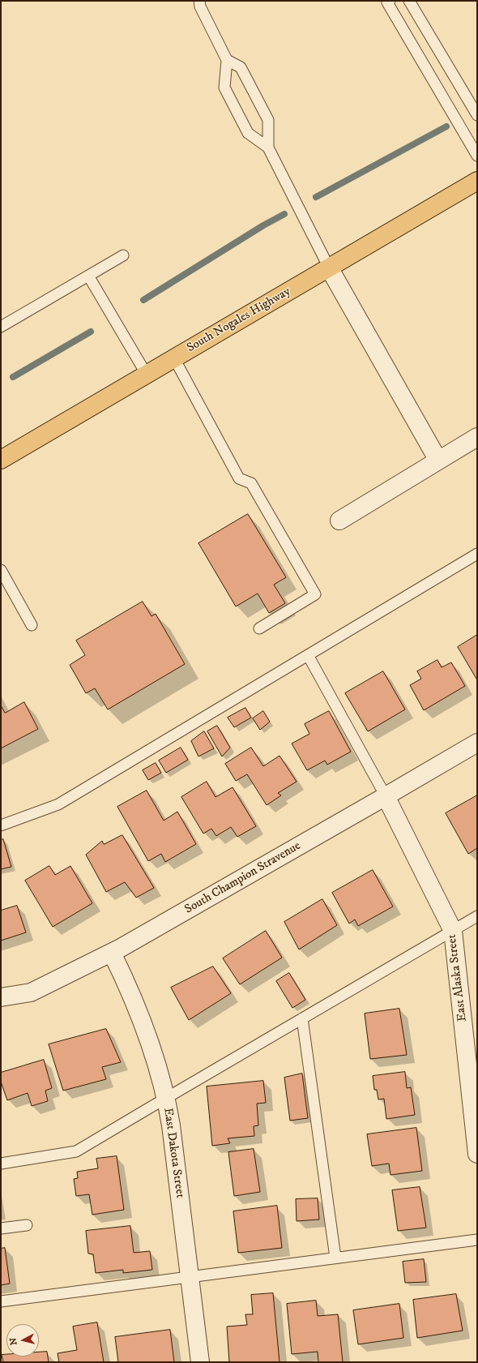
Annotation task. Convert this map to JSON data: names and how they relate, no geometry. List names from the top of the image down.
{
  "streets": {
    "main road": ["South Nogales Highway"],
    "street": ["South Champion Stravenue", "East Alaska Street", "East Dakota Street"]
  },
  "crossings": [
    ["South Champion Stravenue", "East Alaska Street"],
    ["South Champion Stravenue", "East Dakota Street"]
  ],
  "north": "left"
}
